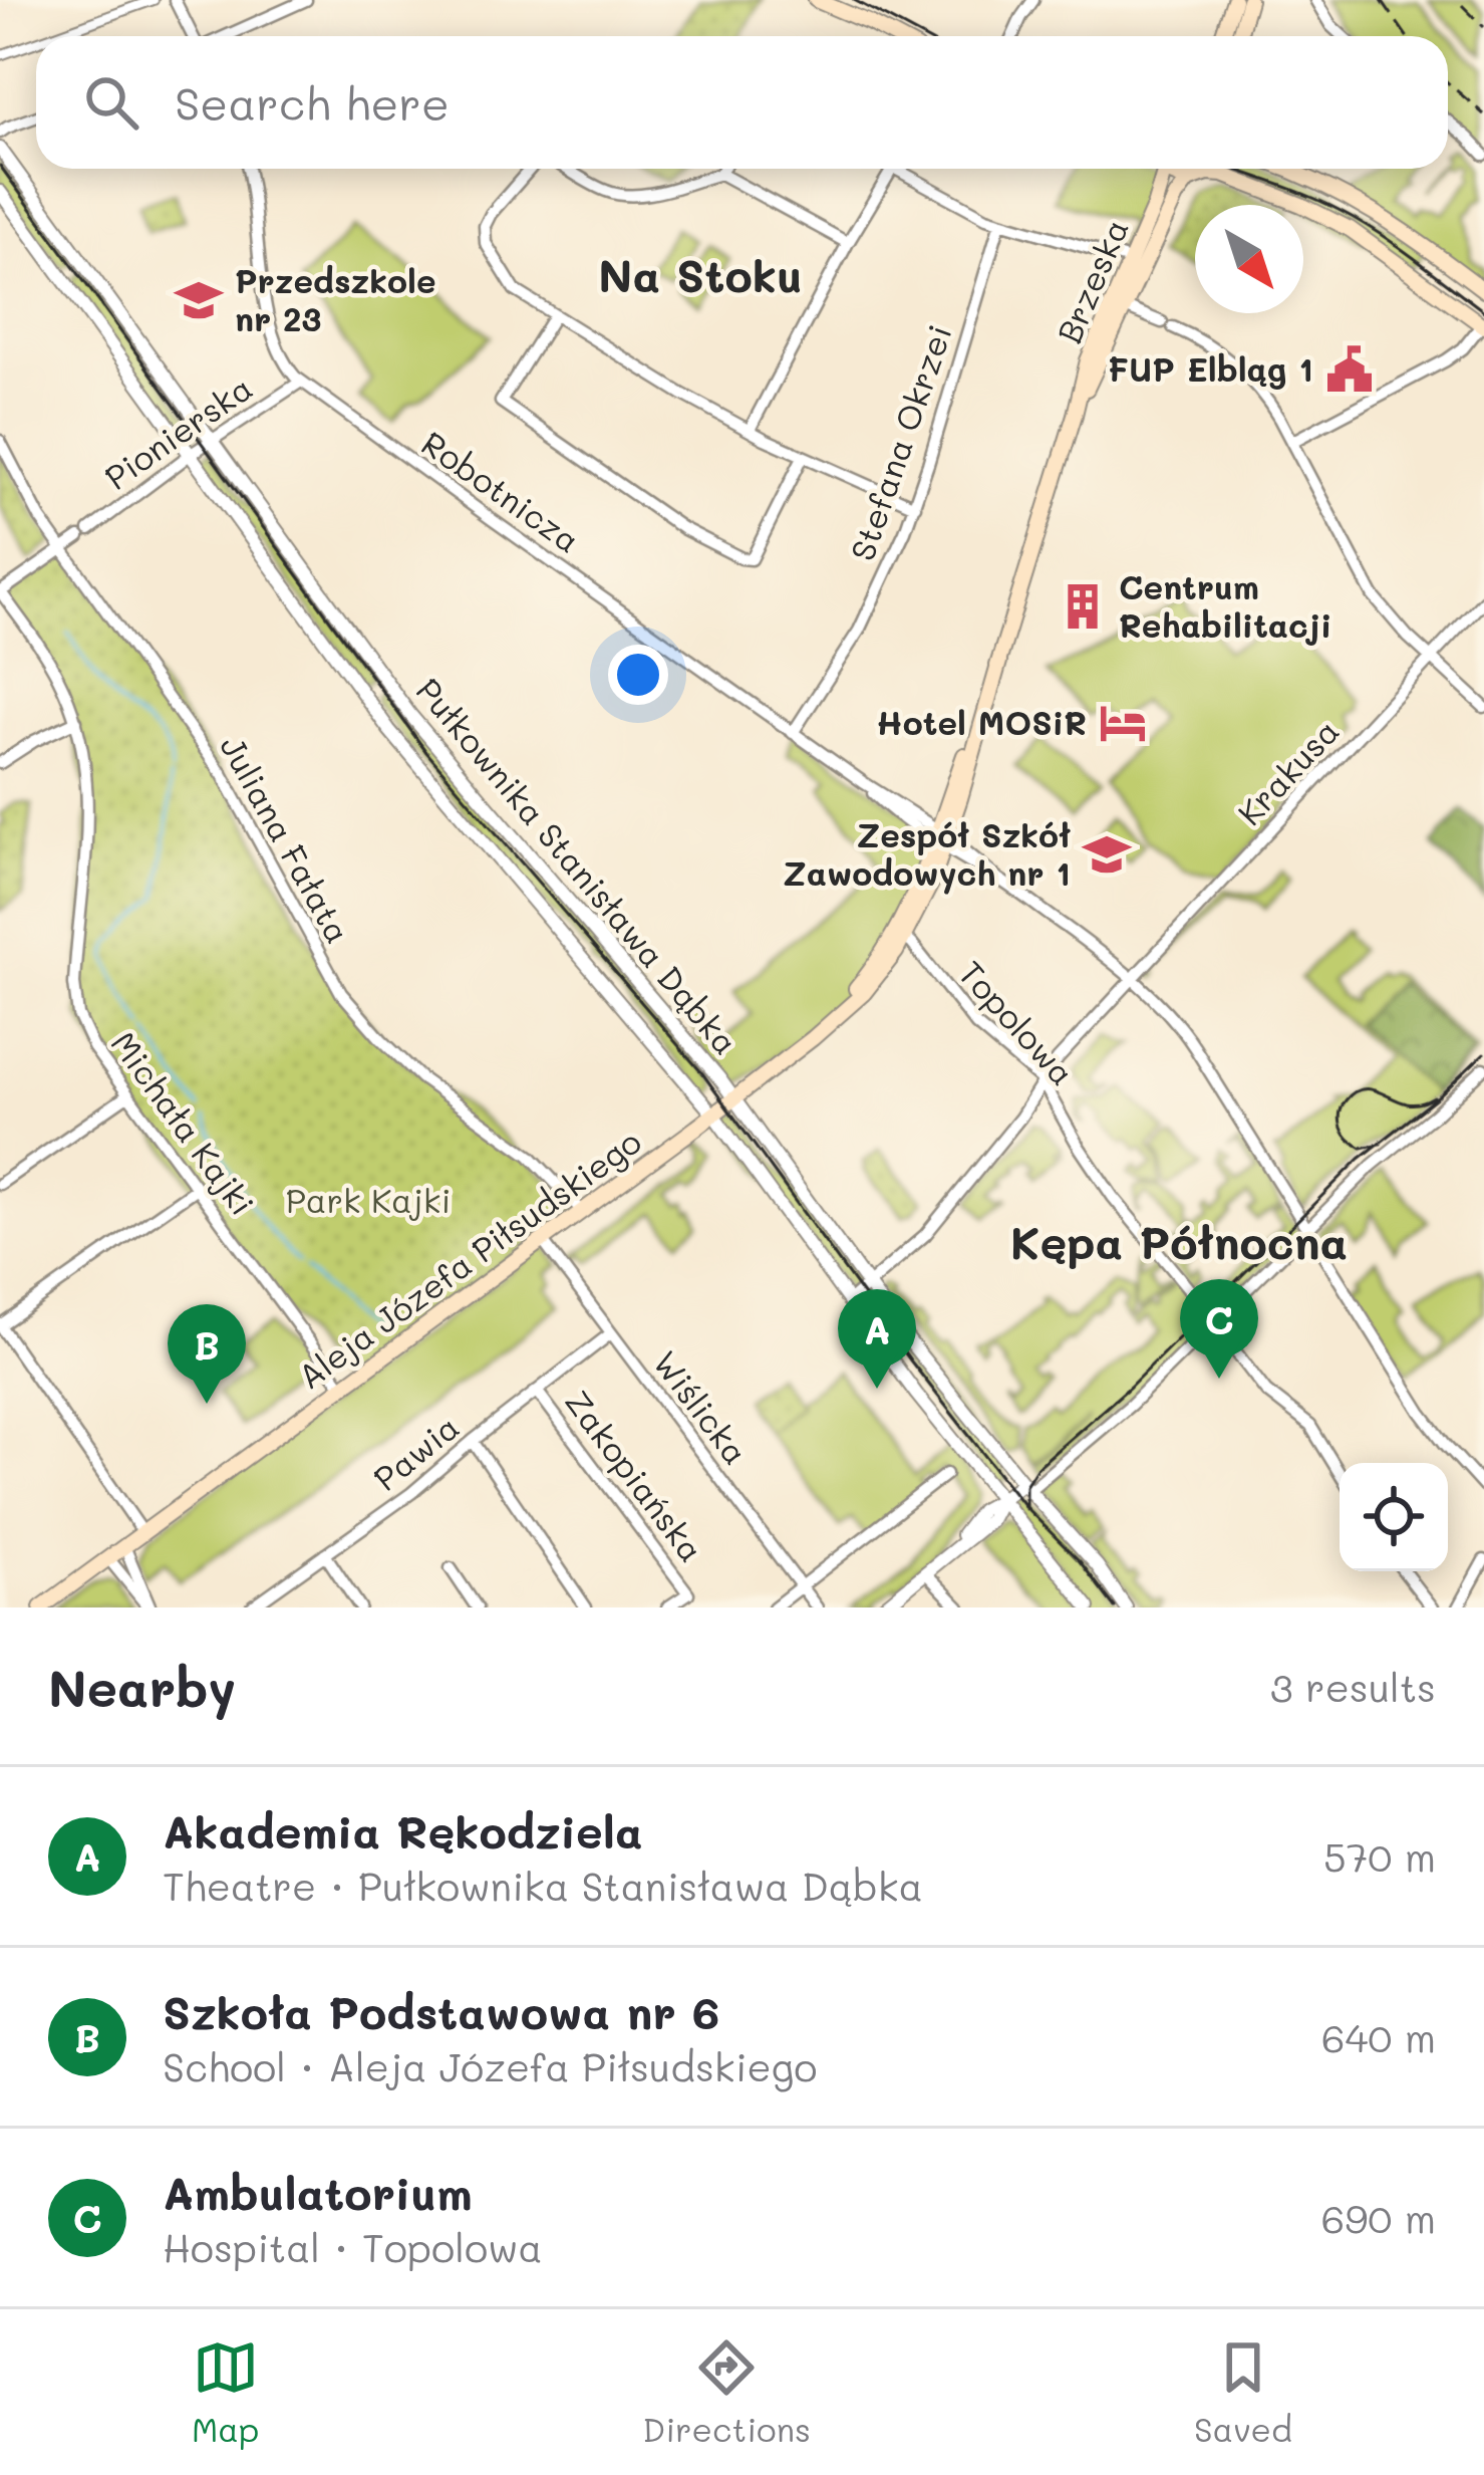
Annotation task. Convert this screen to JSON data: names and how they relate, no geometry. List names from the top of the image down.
{
  "streets": {
    "main road": ["Brzeska", "Aleja Józefa Piłsudskiego"],
    "street": [
      "Pionierska",
      "Stefana Okrzei",
      "Robotnicza",
      "Krakusa",
      "Juliana Fałata",
      "Pułkownika Stanisława Dąbka",
      "Topolowa",
      "Michała Kajki",
      "Wiślicka",
      "Pawia",
      "Zakopiańska"
    ]
  },
  "crossings": [
    ["Brzeska", "Robotnicza"],
    ["Brzeska", "Aleja Józefa Piłsudskiego"],
    ["Pionierska", "Robotnicza"],
    ["Pionierska", "Juliana Fałata"],
    ["Pionierska", "Pułkownika Stanisława Dąbka"],
    ["Pionierska", "Michała Kajki"],
    ["Stefana Okrzei", "Robotnicza"],
    ["Robotnicza", "Krakusa"],
    ["Robotnicza", "Aleja Józefa Piłsudskiego"],
    ["Krakusa", "Pułkownika Stanisława Dąbka"],
    ["Krakusa", "Topolowa"],
    ["Juliana Fałata", "Aleja Józefa Piłsudskiego"],
    ["Pułkownika Stanisława Dąbka", "Aleja Józefa Piłsudskiego"],
    ["Topolowa", "Aleja Józefa Piłsudskiego"],
    ["Michała Kajki", "Aleja Józefa Piłsudskiego"],
    ["Aleja Józefa Piłsudskiego", "Wiślicka"],
    ["Wiślicka", "Pawia"],
    ["Pawia", "Zakopiańska"]
  ],
  "districts": ["Na Stoku", "Kępa Północna"],
  "parks": ["Park Kajki"],
  "places": {
    "school or university": ["Przedszkole nr 23", "Zespół Szkół Zawodowych nr 1"],
    "public building": ["FUP Elbląg 1"],
    "building": ["Centrum Rehabilitacji"],
    "hotel": ["Hotel MOSiR"]
  },
  "north": "bottom right",
  "page": {
    "search": "Search here",
    "pins": ["C", "A", "B"],
    "heading": ["Nearby", "3 results"],
    "list": [
      {
        "mark": "A",
        "name": "Akademia Rękodziela",
        "note": "Theatre · Pułkownika Stanisława Dąbka",
        "value": "570 m"
      },
      {
        "mark": "B",
        "name": "Szkoła Podstawowa nr 6",
        "note": "School · Aleja Józefa Piłsudskiego",
        "value": "640 m"
      },
      {
        "mark": "C",
        "name": "Ambulatorium",
        "note": "Hospital · Topolowa",
        "value": "690 m"
      }
    ],
    "nav": ["Map", "Directions", "Saved"]
  }
}
